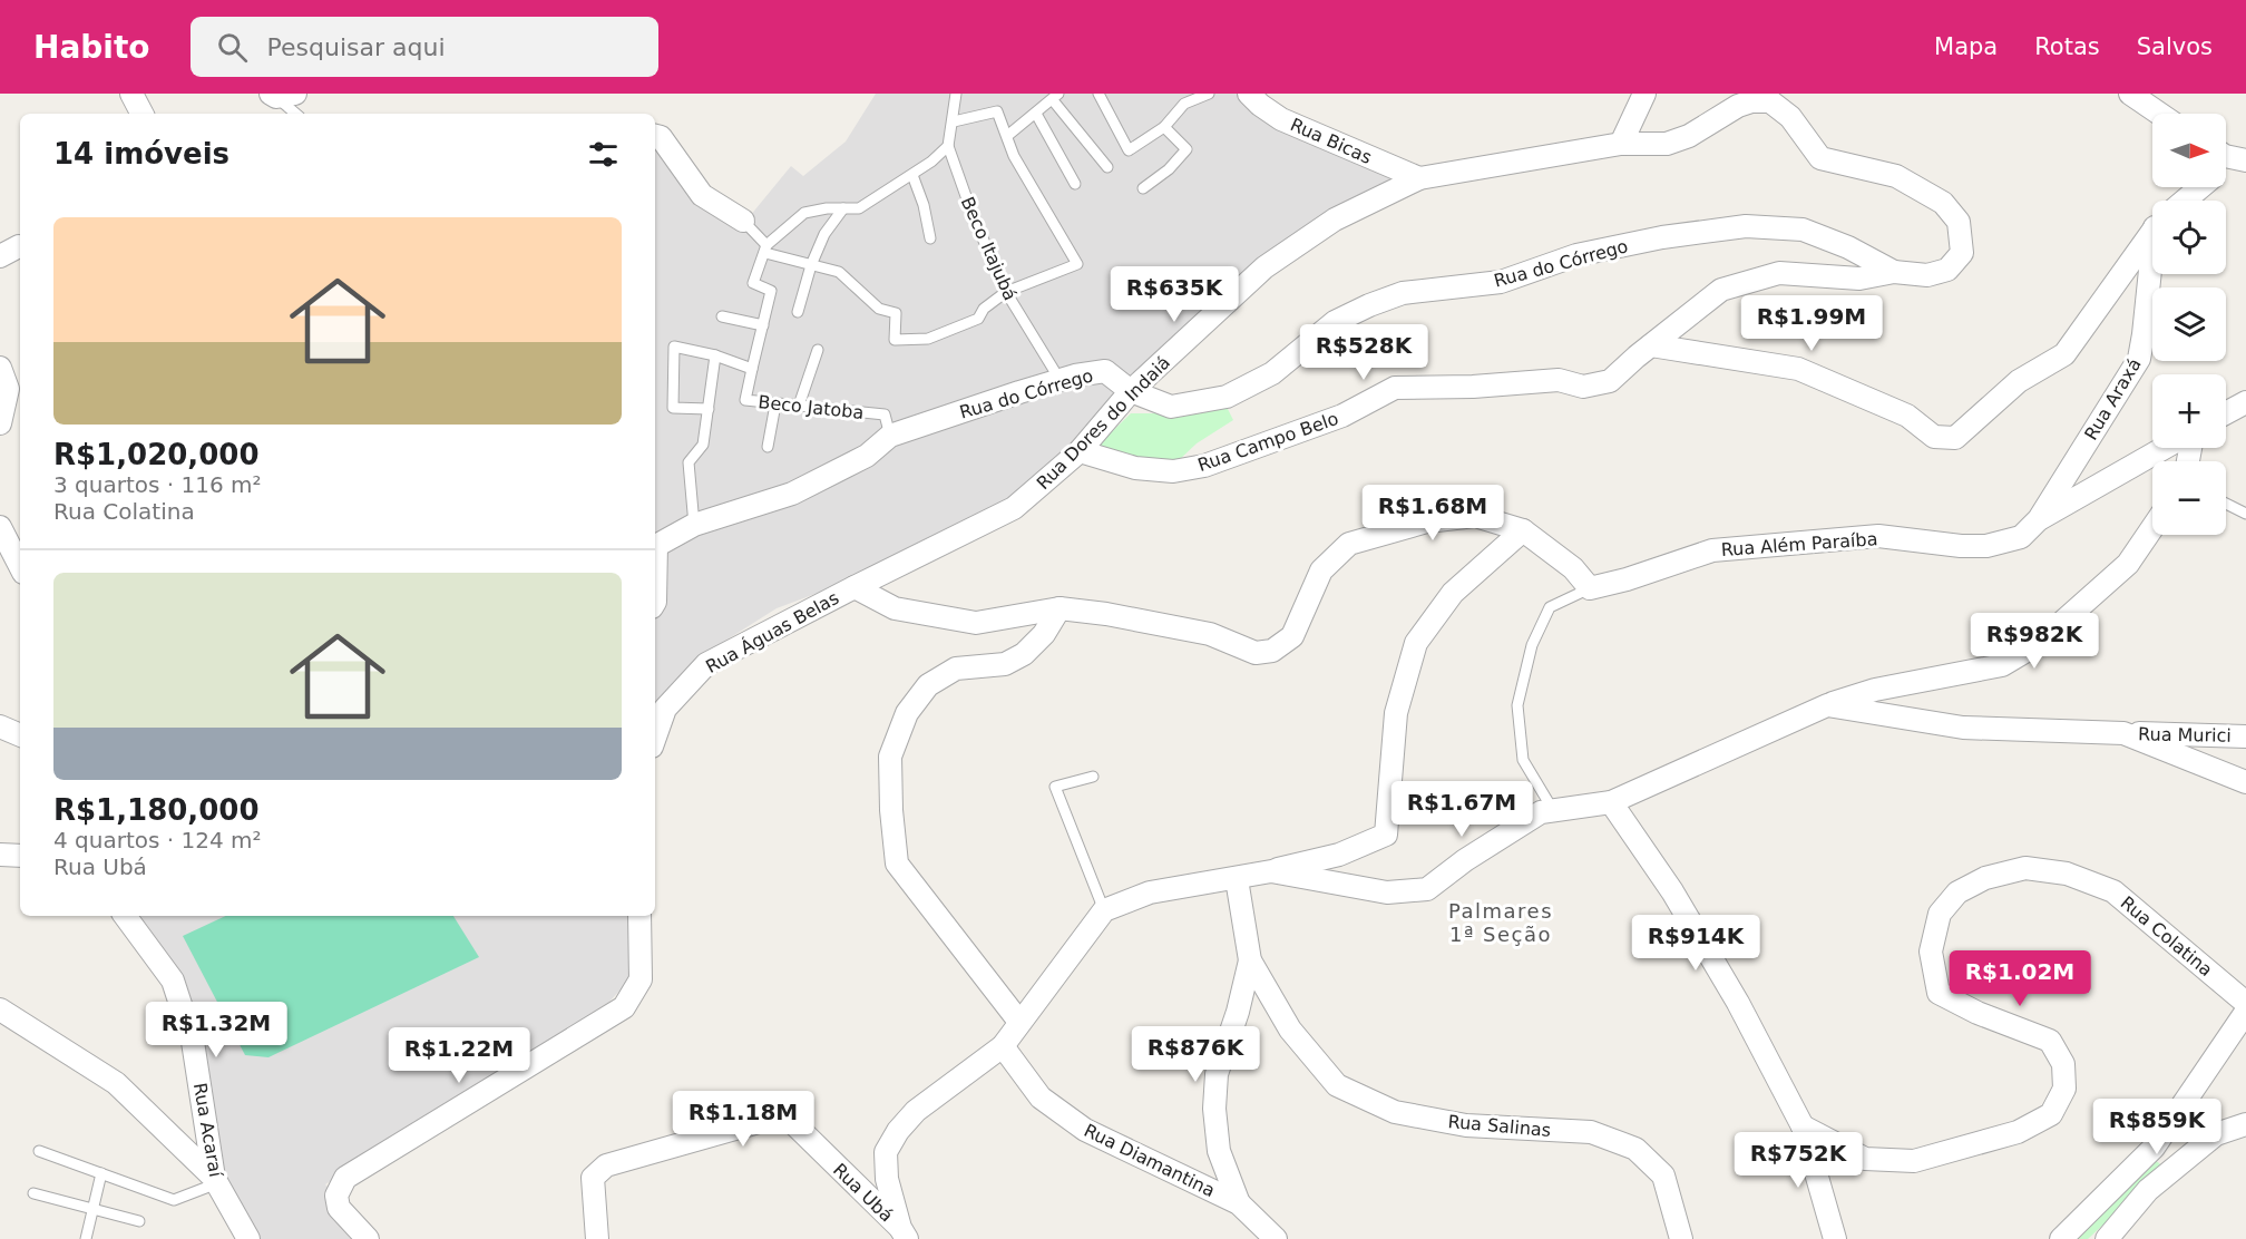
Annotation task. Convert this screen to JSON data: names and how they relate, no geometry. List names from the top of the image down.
{
  "streets": {
    "street": [
      "Rua Bicas",
      "Rua do Córrego",
      "Rua Araxá",
      "Rua Dores do Indaiá",
      "Rua Campo Belo",
      "Rua Além Paraíba",
      "Rua Águas Belas",
      "Rua Murici",
      "Rua Colatina",
      "Rua Salinas",
      "Rua Acaraí",
      "Rua Diamantina",
      "Rua Ubá"
    ],
    "lane": ["Beco Itajubá", "Beco Jatoba"]
  },
  "crossings": [
    ["Rua Bicas", "Rua Dores do Indaiá"],
    ["Beco Itajubá", "Rua do Córrego"],
    ["Rua do Córrego", "Beco Jatoba"],
    ["Rua do Córrego", "Rua Dores do Indaiá"],
    ["Rua Araxá", "Rua Além Paraíba"],
    ["Rua Dores do Indaiá", "Rua Campo Belo"],
    ["Rua Dores do Indaiá", "Rua Águas Belas"]
  ],
  "districts": ["Palmares 1ª Seção"],
  "north": "right",
  "page": {
    "header": "Habito",
    "search": "Pesquisar aqui",
    "nav": ["Mapa", "Rotas", "Salvos"],
    "map_buttons": ["+", "−"],
    "heading": "14 imóveis",
    "list": [
      {
        "name": "R$1,020,000",
        "note": "3 quartos · 116 m² · Rua Colatina"
      },
      {
        "name": "R$1,180,000",
        "note": "4 quartos · 124 m² · Rua Ubá"
      }
    ],
    "price": [
      "R$635K",
      "R$1.99M",
      "R$528K",
      "R$1.68M",
      "R$982K",
      "R$1.67M",
      "R$914K",
      "R$1.02M",
      "R$1.32M",
      "R$876K",
      "R$1.22M",
      "R$1.18M",
      "R$859K",
      "R$752K"
    ]
  }
}
